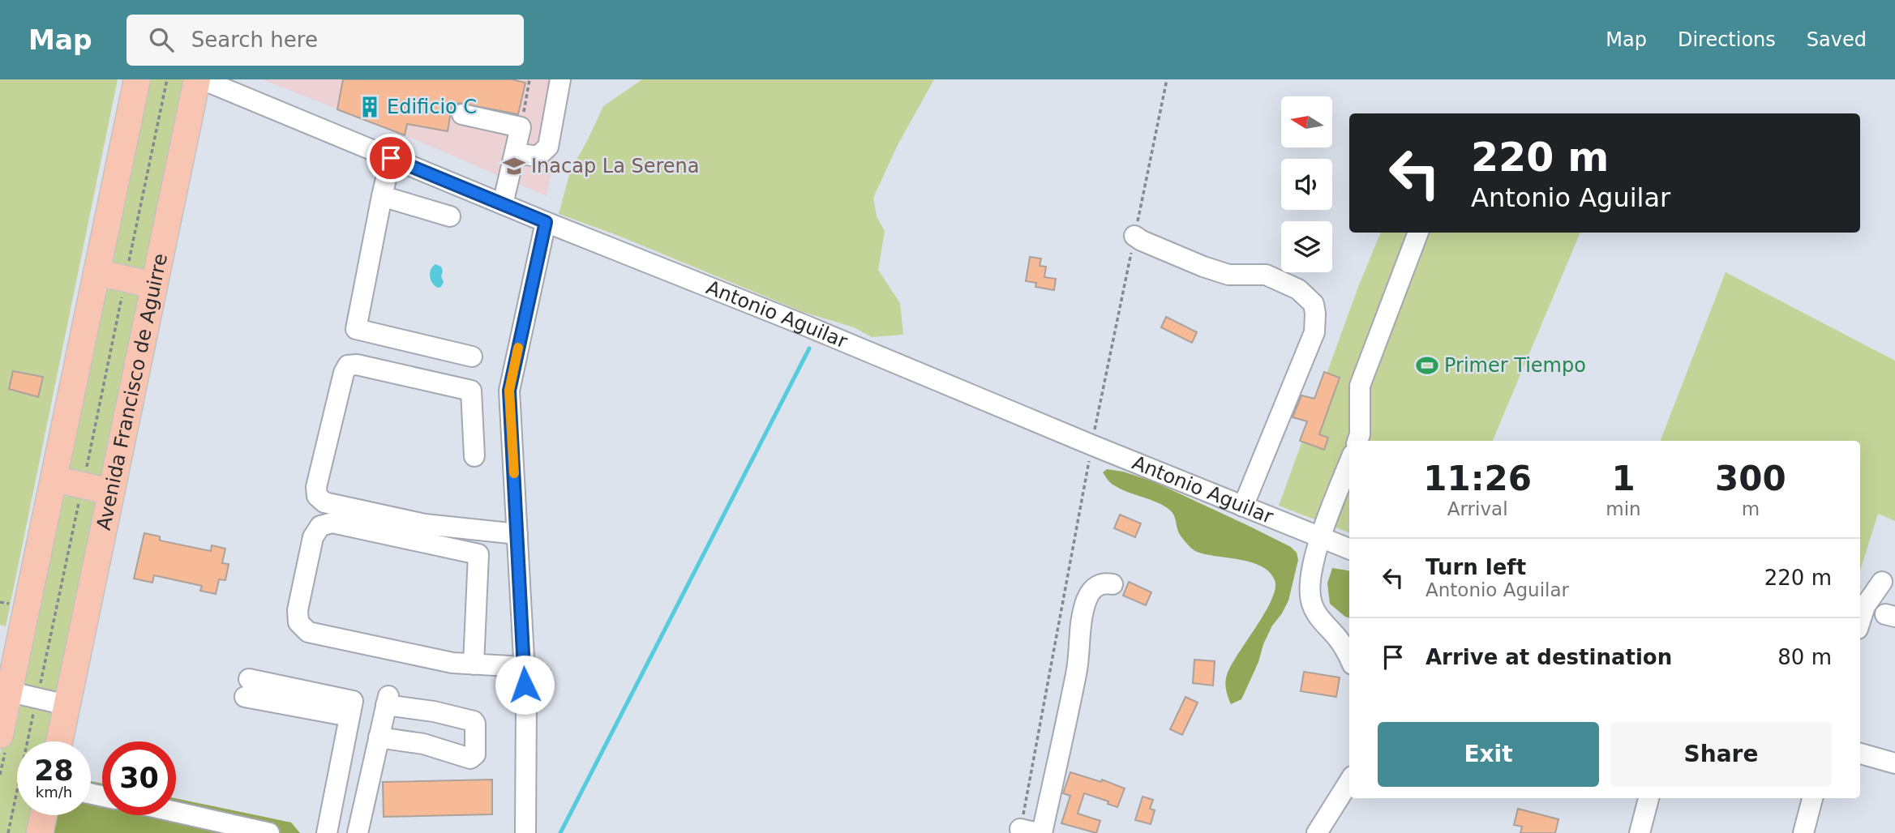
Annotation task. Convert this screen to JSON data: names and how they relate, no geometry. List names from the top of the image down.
{
  "streets": {
    "main road": ["Avenida Francisco de Aguirre"],
    "street": ["Antonio Aguilar"]
  },
  "places": {
    "building": ["Edificio C"],
    "school or university": ["Inacap La Serena"],
    "sports": ["Primer Tiempo"]
  },
  "north": "left",
  "page": {
    "header": "Map",
    "search": "Search here",
    "nav": ["Map", "Directions", "Saved"],
    "turn": ["220 m", "Antonio Aguilar"],
    "eta": [
      "11:26",
      "Arrival",
      "1",
      "min",
      "300",
      "m"
    ],
    "list": [
      {
        "name": "Turn left",
        "note": "Antonio Aguilar",
        "value": "220 m"
      },
      {
        "name": "Arrive at destination",
        "value": "80 m"
      }
    ],
    "buttons": ["Exit", "Share"],
    "speed": "28 km/h",
    "limit": "30"
  }
}
